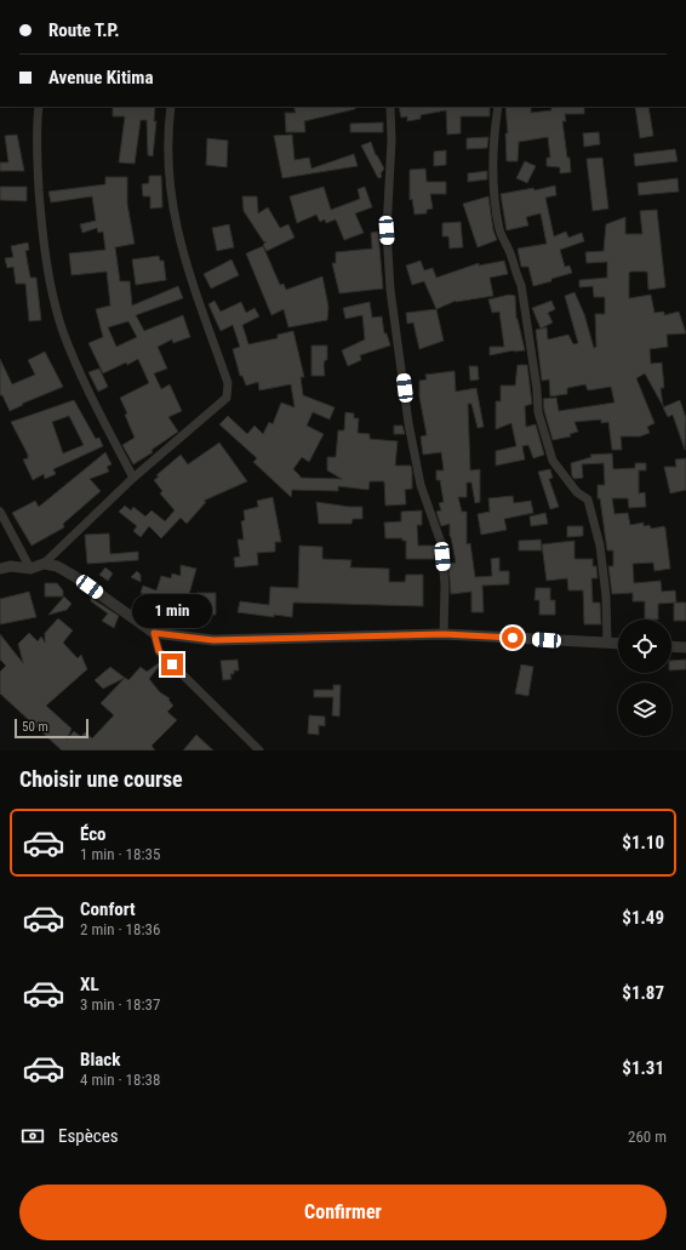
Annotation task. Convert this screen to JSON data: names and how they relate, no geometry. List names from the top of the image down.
{
  "scale_bar": "50 m",
  "page": {
    "banner": ["Route T.P.", "Avenue Kitima"],
    "bubble": "1 min",
    "scale": "50 m",
    "heading": "Choisir une course",
    "list": [
      {
        "name": "Éco",
        "note": "1 min · 18:35",
        "value": "$1.10"
      },
      {
        "name": "Confort",
        "note": "2 min · 18:36",
        "value": "$1.49"
      },
      {
        "name": "XL",
        "note": "3 min · 18:37",
        "value": "$1.87"
      },
      {
        "name": "Black",
        "note": "4 min · 18:38",
        "value": "$1.31"
      }
    ],
    "pay": ["Espèces", "260 m"],
    "buttons": "Confirmer"
  }
}
